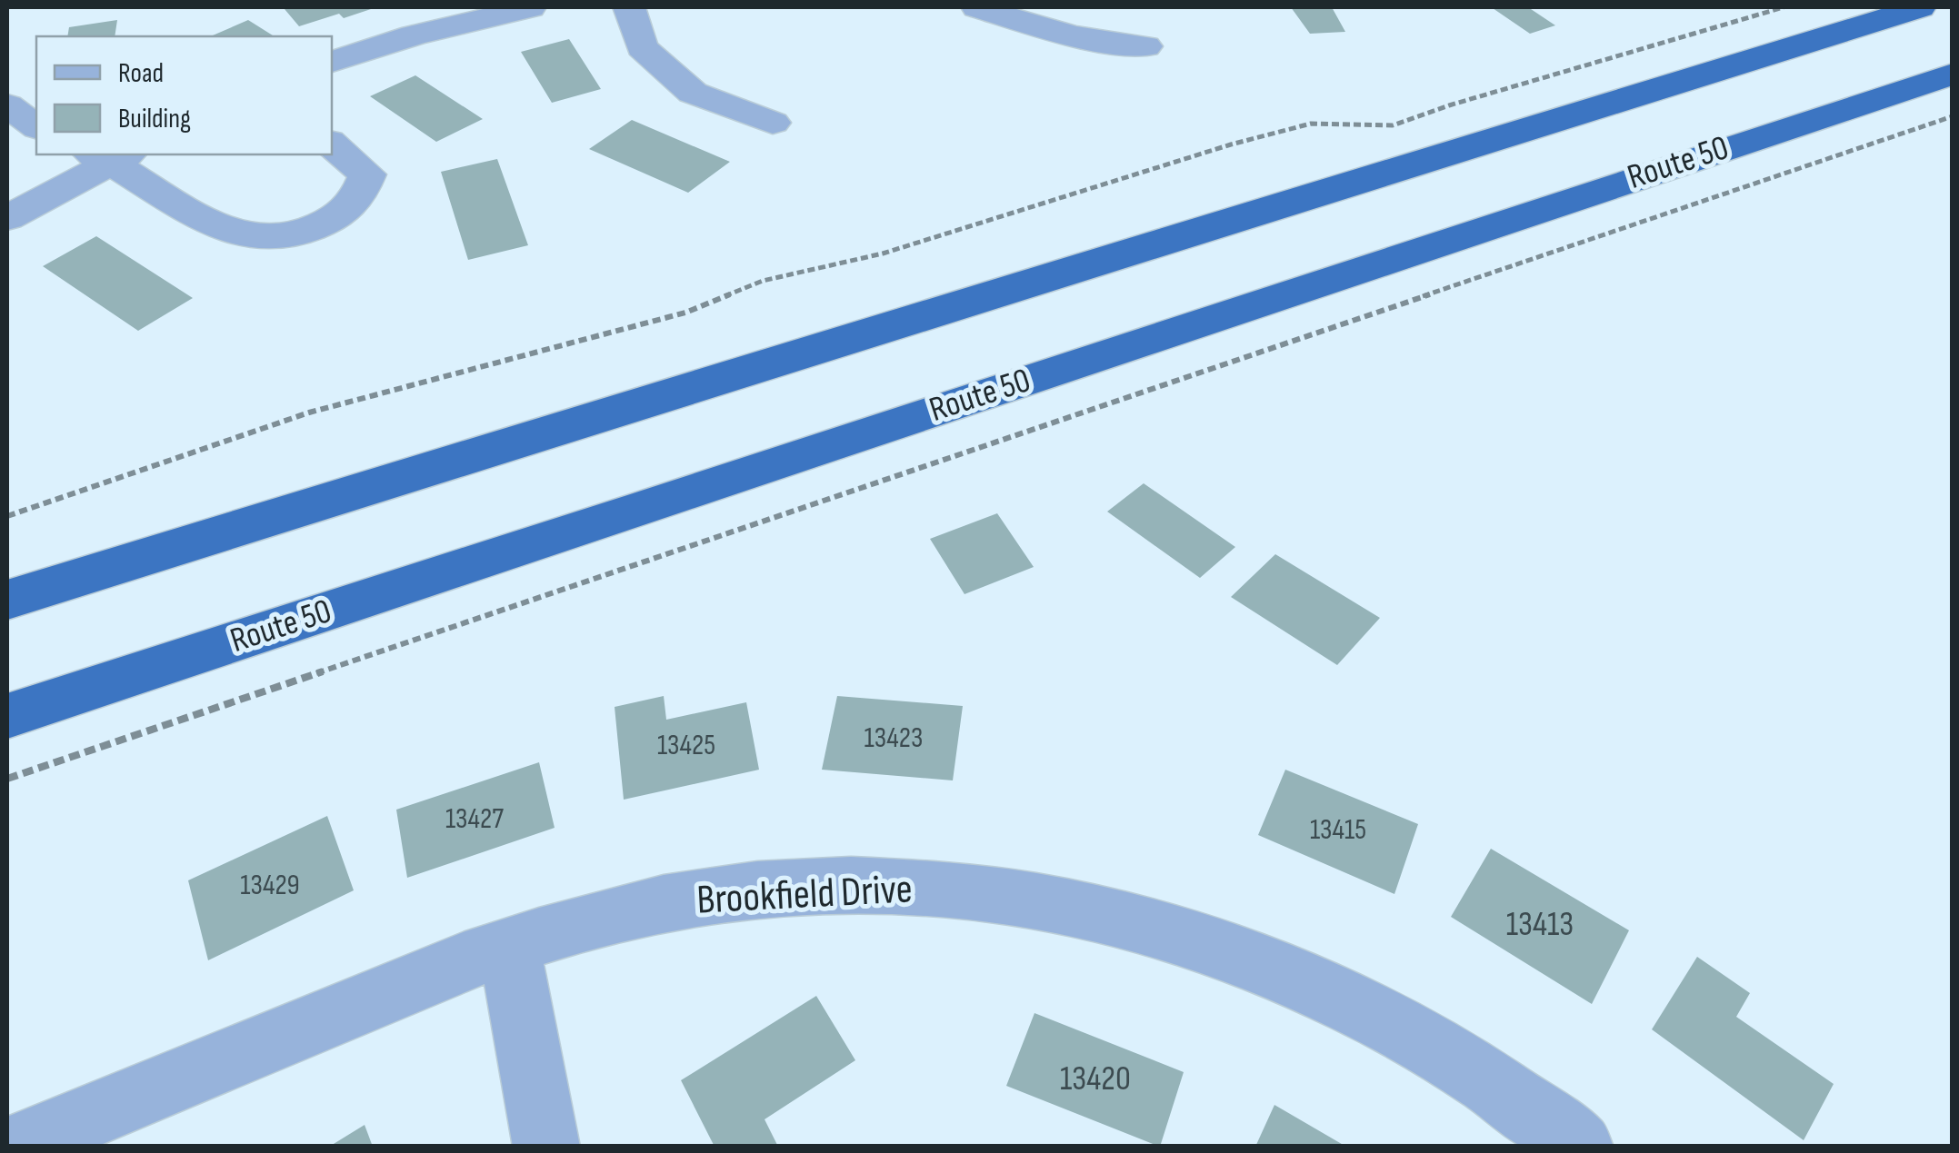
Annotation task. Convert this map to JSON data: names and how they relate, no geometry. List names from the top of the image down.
{
  "streets": {
    "highway": ["Route 50"],
    "street": ["Brookfield Drive"]
  },
  "house_numbers": [
    "13423",
    "13425",
    "13427",
    "13415",
    "13429",
    "13413",
    "13420"
  ],
  "legend": ["Road", "Building"]
}
